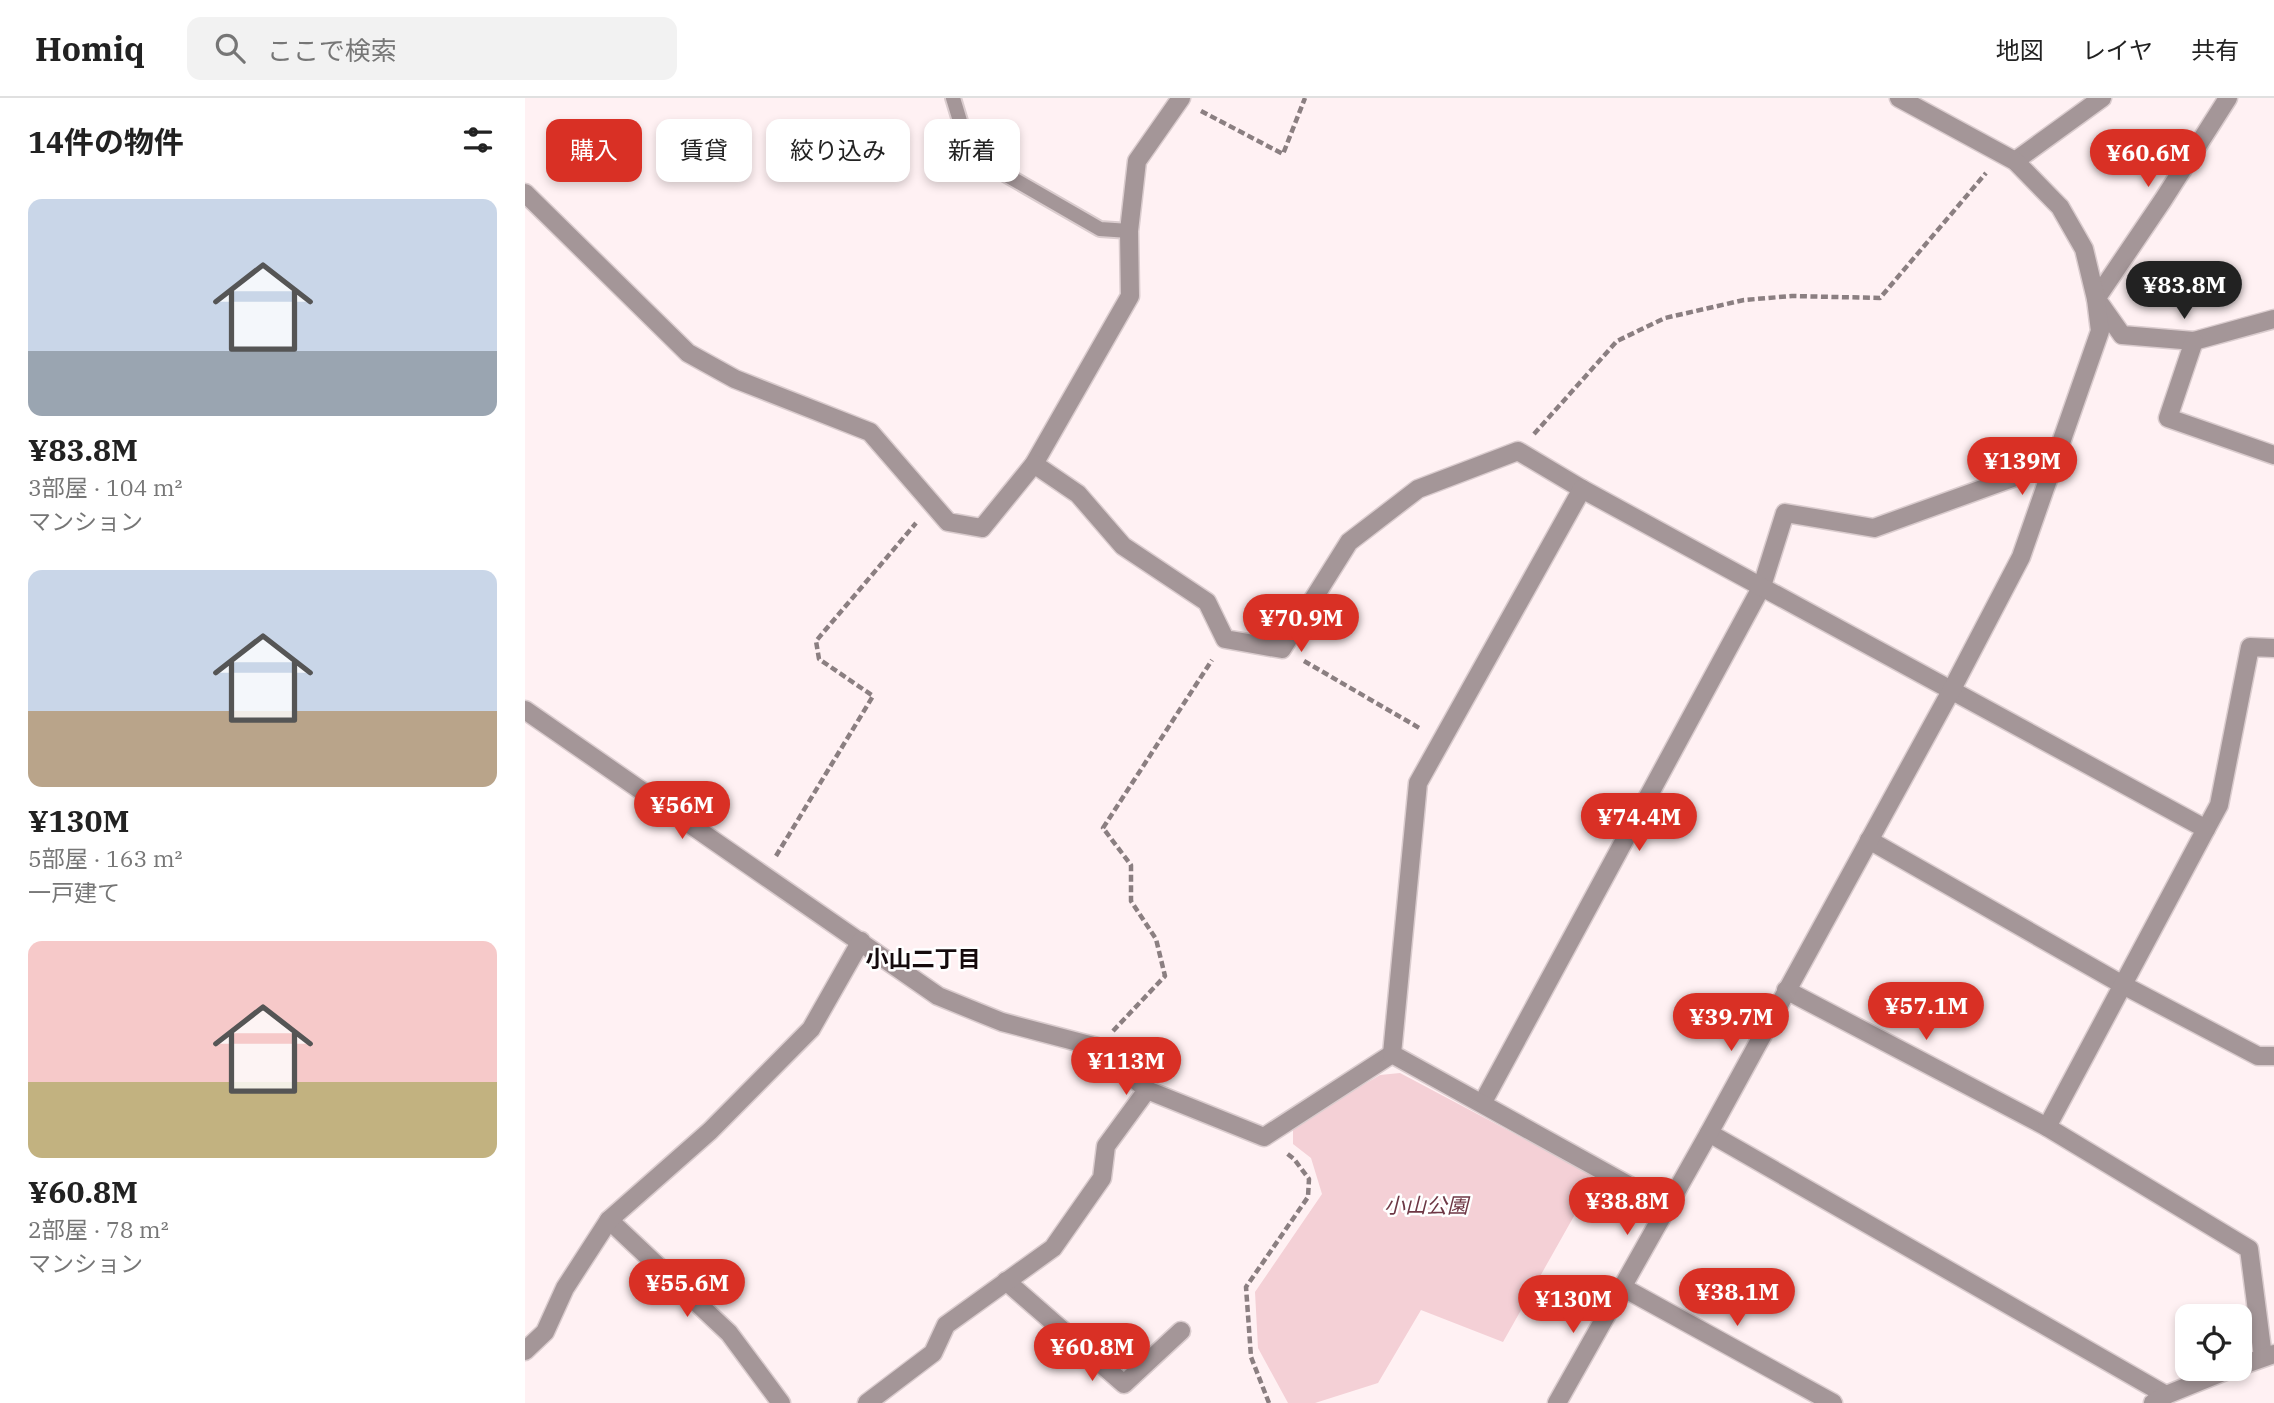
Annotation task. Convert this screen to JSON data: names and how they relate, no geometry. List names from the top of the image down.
{
  "districts": ["小山二丁目"],
  "parks": ["小山公園"],
  "page": {
    "header": "Homiq",
    "search": "ここで検索",
    "nav": ["地図", "レイヤ", "共有"],
    "heading": "14件の物件",
    "chip": [
      "購入",
      "賃貸",
      "絞り込み",
      "新着"
    ],
    "price": [
      "¥60.6M",
      "¥83.8M",
      "¥139M",
      "¥70.9M",
      "¥56M",
      "¥74.4M",
      "¥57.1M",
      "¥39.7M",
      "¥113M",
      "¥38.8M",
      "¥55.6M",
      "¥38.1M",
      "¥130M",
      "¥60.8M"
    ],
    "list": [
      {
        "name": "¥83.8M",
        "note": "3部屋 · 104 m² · マンション"
      },
      {
        "name": "¥130M",
        "note": "5部屋 · 163 m² · 一戸建て"
      },
      {
        "name": "¥60.8M",
        "note": "2部屋 · 78 m² · マンション"
      }
    ]
  }
}
